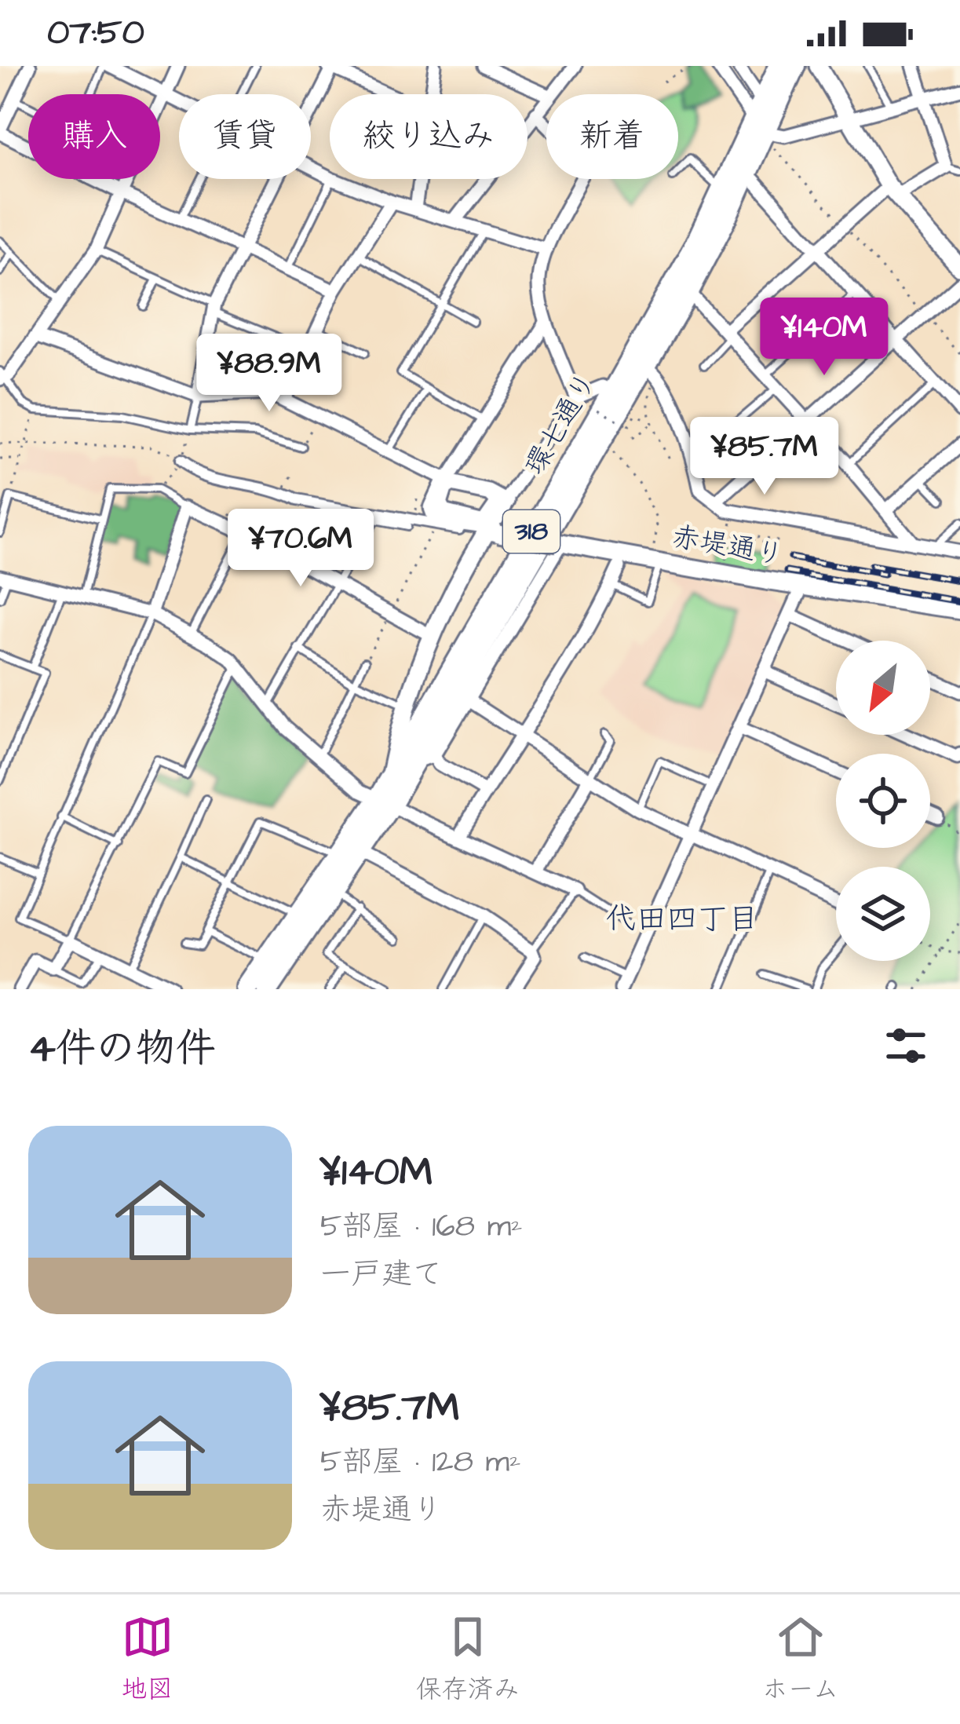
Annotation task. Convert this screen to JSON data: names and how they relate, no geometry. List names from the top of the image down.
{
  "streets": {
    "main road": ["環七通り", "318"],
    "street": ["赤堤通り"]
  },
  "districts": ["代田四丁目"],
  "north": "bottom left",
  "page": {
    "status": "07:50",
    "chip": [
      "購入",
      "賃貸",
      "絞り込み",
      "新着"
    ],
    "price": [
      "¥140M",
      "¥88.9M",
      "¥85.7M",
      "¥70.6M"
    ],
    "heading": "4件の物件",
    "list": [
      {
        "name": "¥140M",
        "note": "5部屋 · 168 m² · 一戸建て"
      },
      {
        "name": "¥85.7M",
        "note": "5部屋 · 128 m² · 赤堤通り"
      }
    ],
    "tabs": ["地図", "保存済み", "ホーム"]
  }
}
